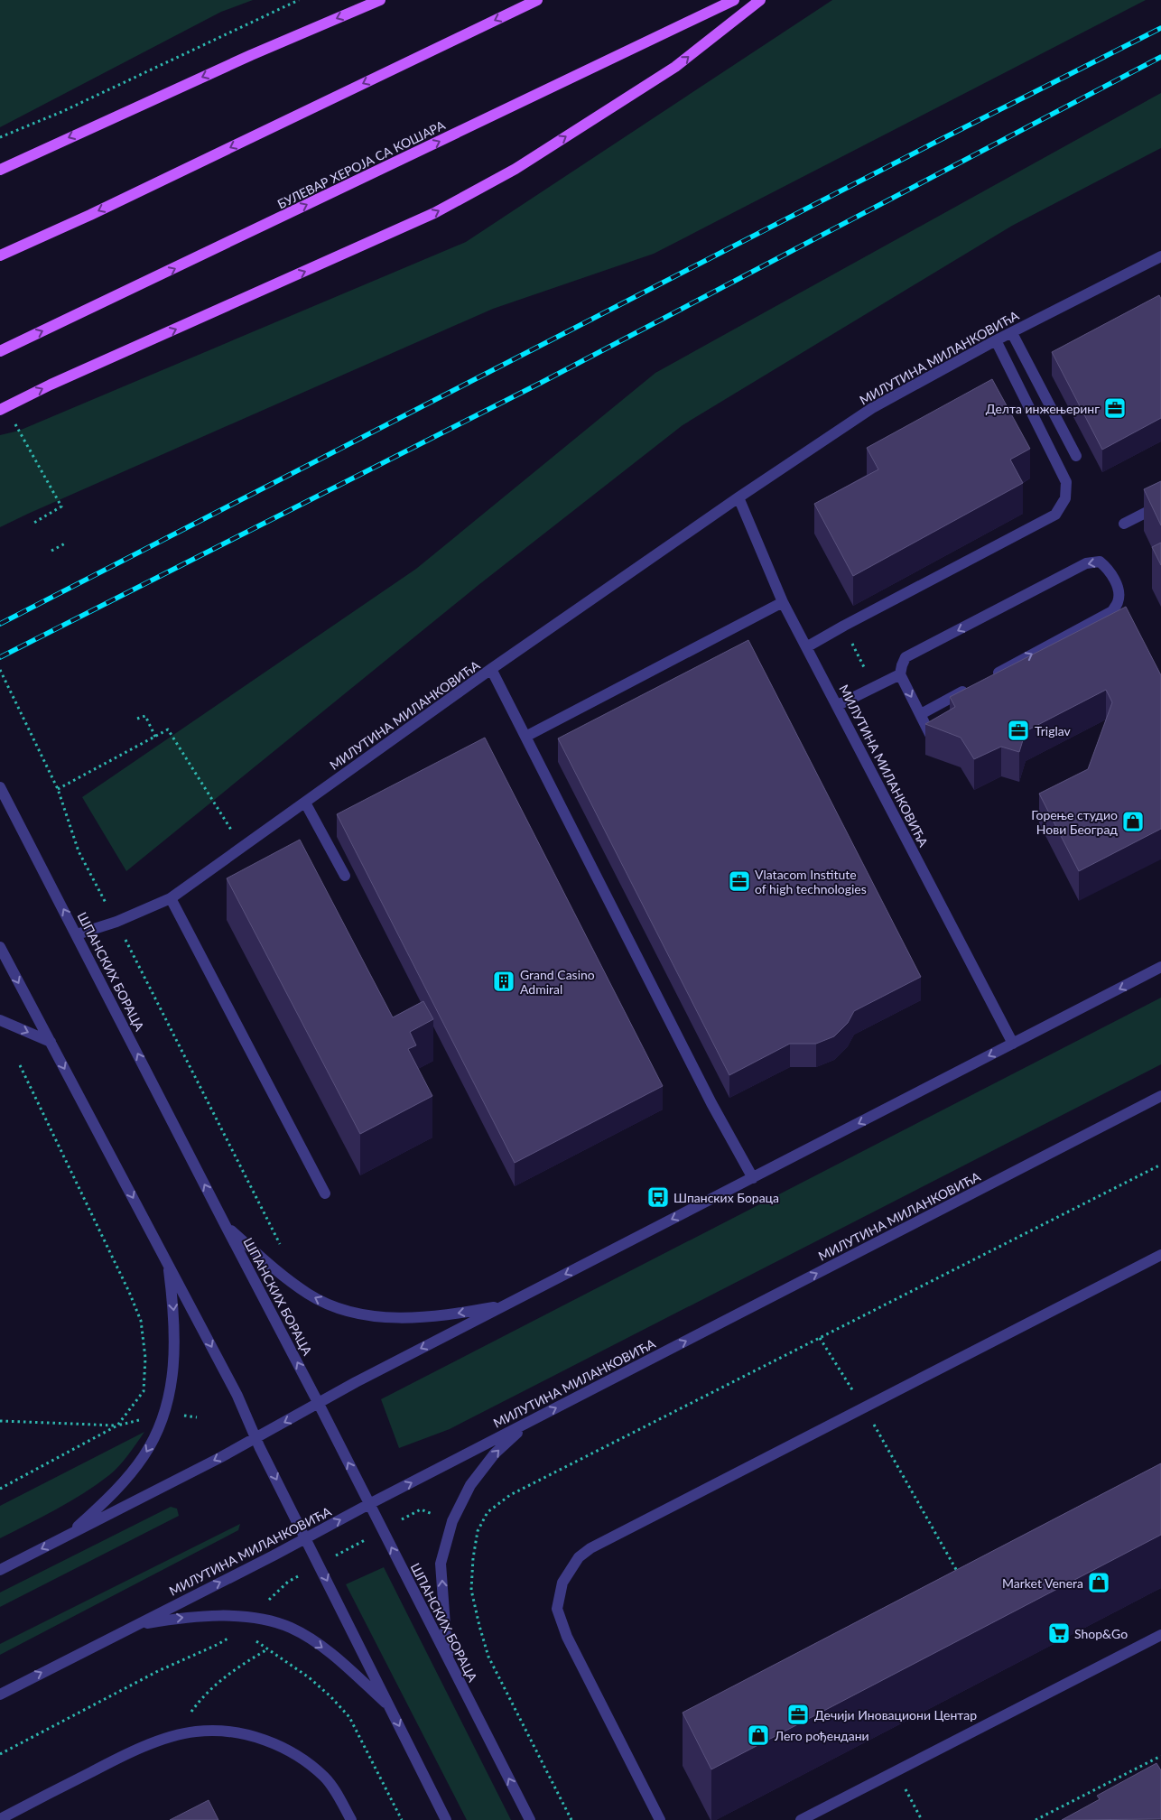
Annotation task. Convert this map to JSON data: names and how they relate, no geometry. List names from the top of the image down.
{
  "streets": {
    "main road": ["БУЛЕВАР ХЕРОЈА СА КОШАРА"],
    "street": ["МИЛУТИНА МИЛАНКОВИЋА", "ШПАНСКИХ БОРАЦА"]
  },
  "crossings": [
    ["МИЛУТИНА МИЛАНКОВИЋА", "ШПАНСКИХ БОРАЦА"]
  ],
  "one_way": ["МИЛУТИНА МИЛАНКОВИЋА"],
  "places": {
    "office": [
      "Делта инжењеринг",
      "Triglav",
      "Vlatacom Institute of high technologies",
      "Дечији Иновациони Центар"
    ],
    "shop": ["Горење студио Нови Београд", "Market Venera", "Лего рођендани"],
    "building": ["Grand Casino Admiral"],
    "bus stop": ["Шпанских Бораца"],
    "supermarket": ["Shop&Go"]
  }
}
